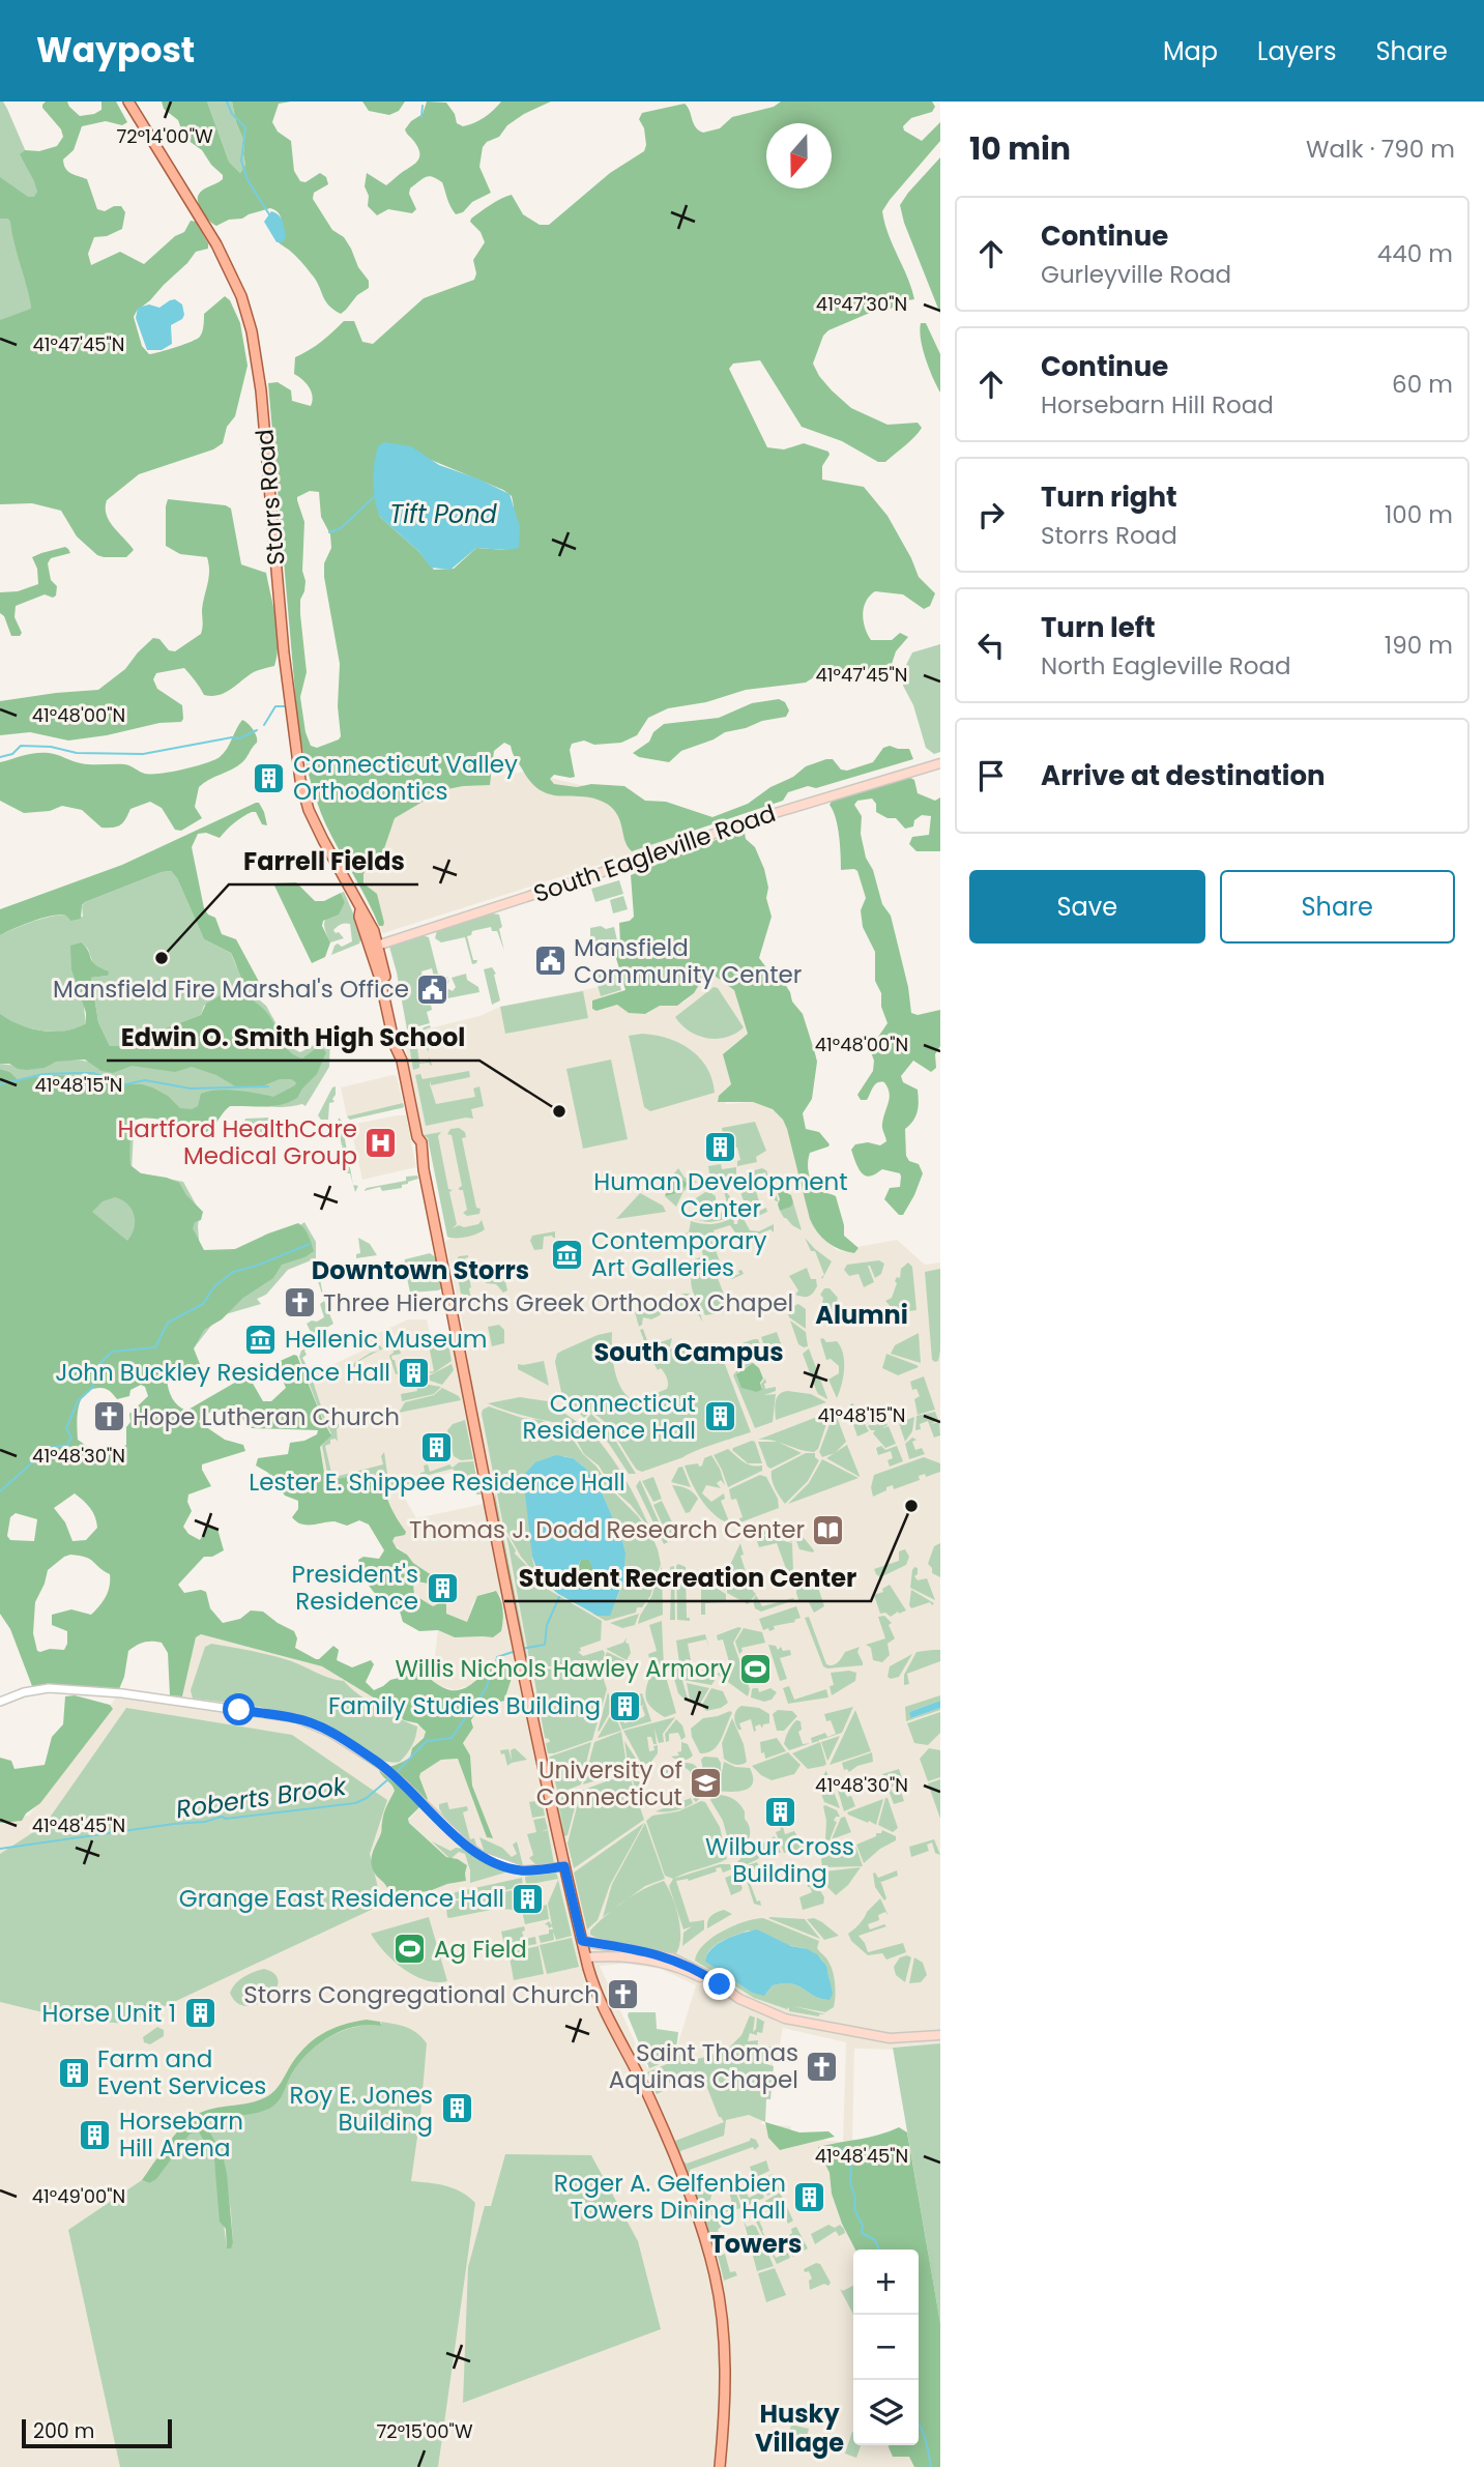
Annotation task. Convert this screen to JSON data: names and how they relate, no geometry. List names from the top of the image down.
{
  "streets": {
    "main road": ["Storrs Road", "South Eagleville Road"]
  },
  "crossings": [
    ["Storrs Road", "South Eagleville Road"]
  ],
  "districts": [
    "Downtown Storrs",
    "Alumni",
    "South Campus",
    "Towers",
    "Husky Village"
  ],
  "water": ["Tift Pond", "Roberts Brook"],
  "places": {
    "building": [
      "Connecticut Valley Orthodontics",
      "Human Development Center",
      "John Buckley Residence Hall",
      "Connecticut Residence Hall",
      "Lester E. Shippee Residence Hall",
      "President's Residence",
      "Family Studies Building",
      "Wilbur Cross Building",
      "Grange East Residence Hall",
      "Horse Unit 1",
      "Farm and Event Services",
      "Roy E. Jones Building",
      "Horsebarn Hill Arena",
      "Roger A. Gelfenbien Towers Dining Hall"
    ],
    "other": ["Farrell Fields", "Edwin O. Smith High School", "Student Recreation Center"],
    "public building": ["Mansfield Community Center", "Mansfield Fire Marshal's Office"],
    "hospital": ["Hartford HealthCare Medical Group"],
    "museum": ["Contemporary Art Galleries", "Hellenic Museum"],
    "church": [
      "Three Hierarchs Greek Orthodox Chapel",
      "Hope Lutheran Church",
      "Storrs Congregational Church",
      "Saint Thomas Aquinas Chapel"
    ],
    "library": ["Thomas J. Dodd Research Center"],
    "sports": ["Willis Nichols Hawley Armory", "Ag Field"],
    "school or university": ["University of Connecticut"]
  },
  "scale_bar": "200 m",
  "north": "bottom",
  "page": {
    "header": "Waypost",
    "nav": ["Map", "Layers", "Share"],
    "heading": ["10 min", "Walk · 790 m"],
    "list": [
      ["Continue", "Gurleyville Road", "440 m"],
      ["Continue", "Horsebarn Hill Road", "60 m"],
      ["Turn right", "Storrs Road", "100 m"],
      ["Turn left", "North Eagleville Road", "190 m"],
      "Arrive at destination"
    ],
    "buttons": ["Save", "Share"],
    "map_buttons": ["+", "−"],
    "scale": "200 m"
  },
  "coordinates": [
    "72°14'00\"W",
    "41°47'30\"N",
    "41°47'45\"N",
    "41°48'00\"N",
    "41°48'15\"N",
    "41°48'30\"N",
    "41°48'45\"N",
    "41°49'00\"N",
    "72°15'00\"W"
  ]
}
